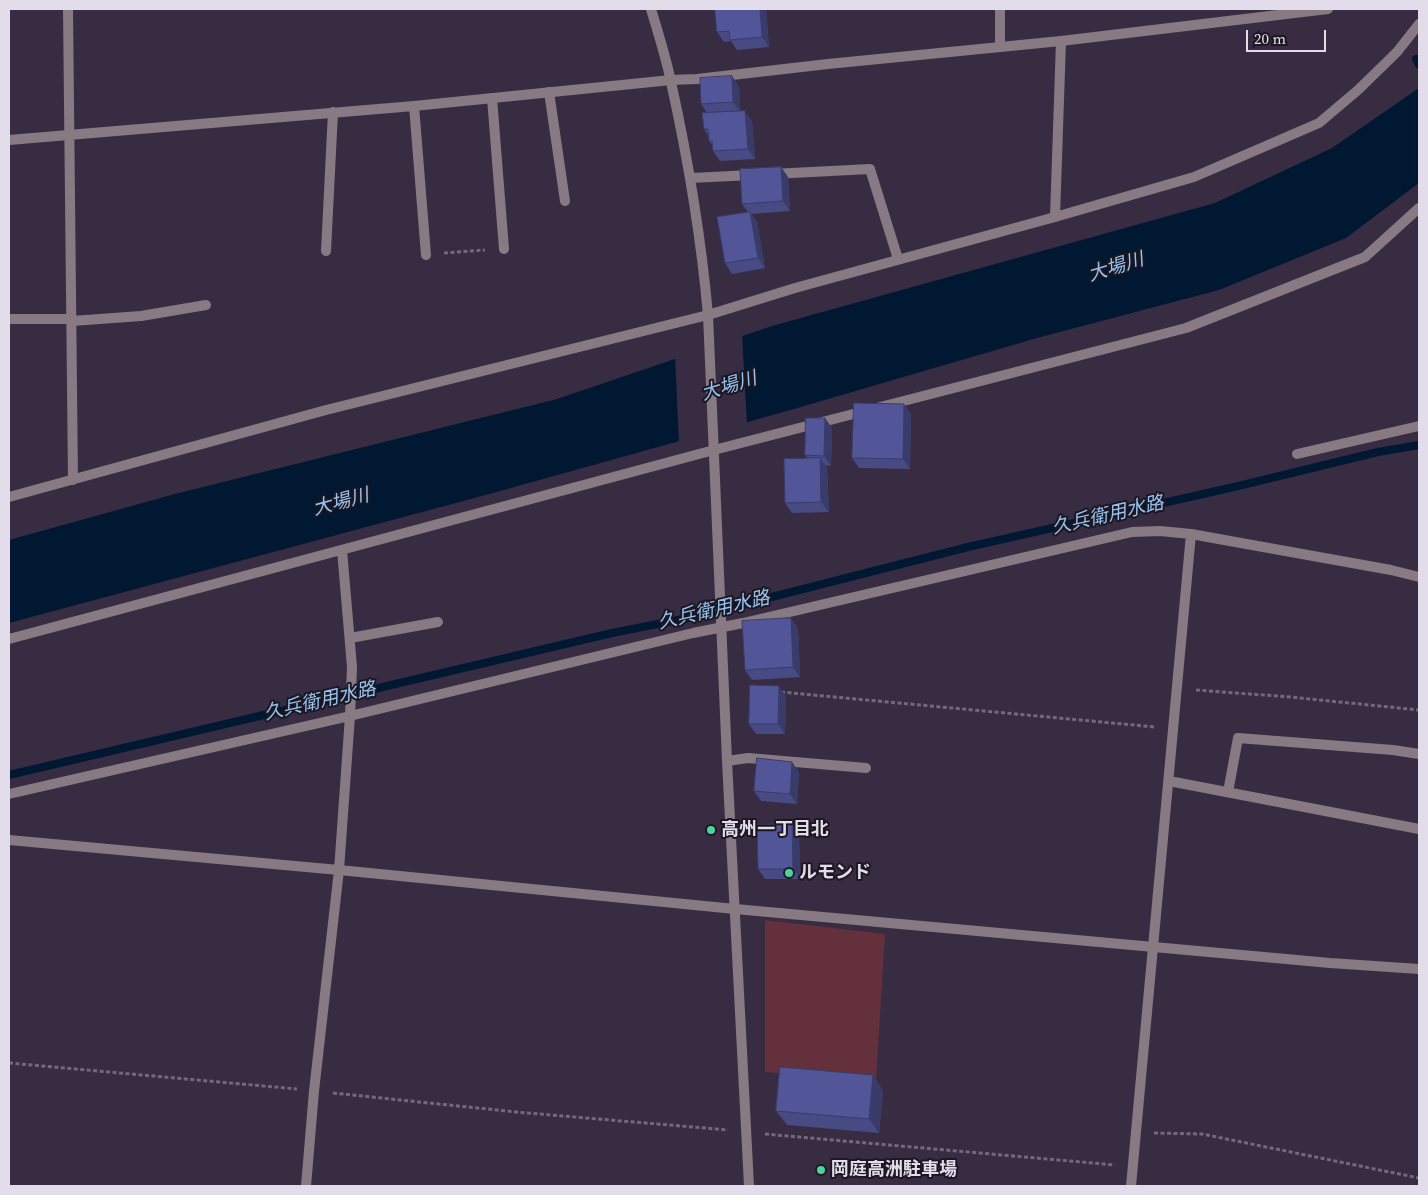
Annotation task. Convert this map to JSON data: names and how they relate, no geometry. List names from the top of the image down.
{
  "water": ["大場川", "久兵衛用水路"],
  "places": ["高州一丁目北", "ルモンド", "岡庭高洲駐車場"],
  "scale_bar": "20 m"
}
